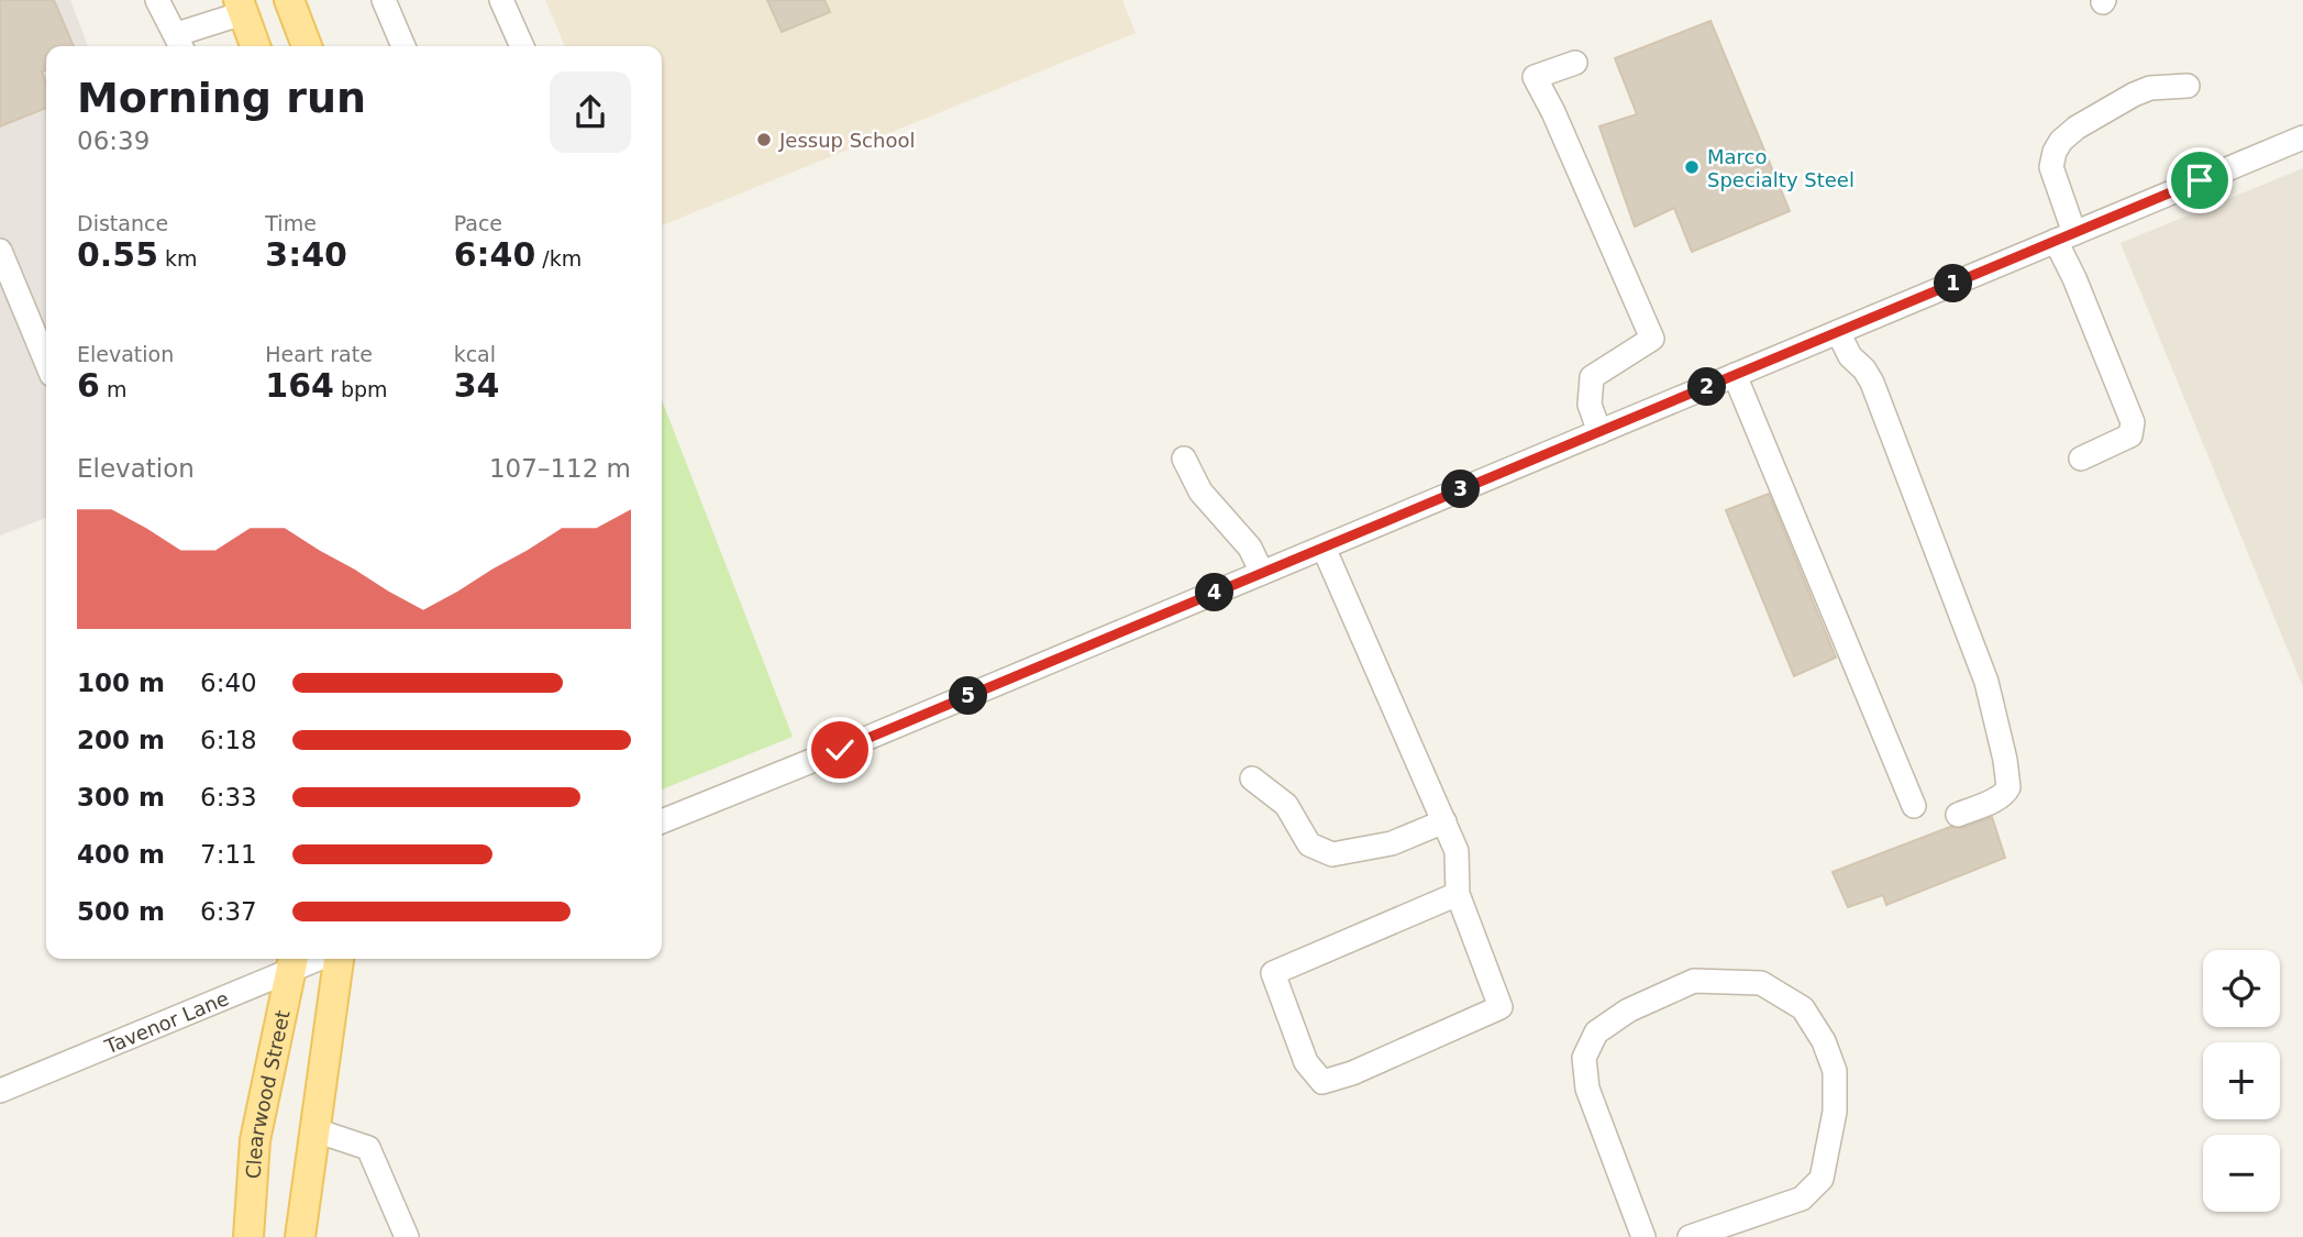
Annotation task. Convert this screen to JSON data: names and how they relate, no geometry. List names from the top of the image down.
{
  "streets": {
    "main road": ["Clearwood Street"],
    "street": ["Tavenor Lane"]
  },
  "crossings": [
    ["Tavenor Lane", "Clearwood Street"]
  ],
  "places": ["Jessup School", "Marco Specialty Steel"],
  "page": {
    "heading": ["Morning run", "06:39"],
    "stats": [
      ["Distance", "0.55 km"],
      ["Time", "3:40"],
      ["Pace", "6:40 /km"],
      ["Elevation", "6 m"],
      ["Heart rate", "164 bpm"],
      ["kcal", "34"]
    ],
    "pins": [
      "1",
      "2",
      "3",
      "4",
      "5"
    ],
    "chart": ["Elevation", "107–112 m"],
    "list": [
      {
        "name": "100 m",
        "note": "6:40"
      },
      {
        "name": "200 m",
        "note": "6:18"
      },
      {
        "name": "300 m",
        "note": "6:33"
      },
      {
        "name": "400 m",
        "note": "7:11"
      },
      {
        "name": "500 m",
        "note": "6:37"
      }
    ],
    "map_buttons": ["+", "−"]
  }
}
